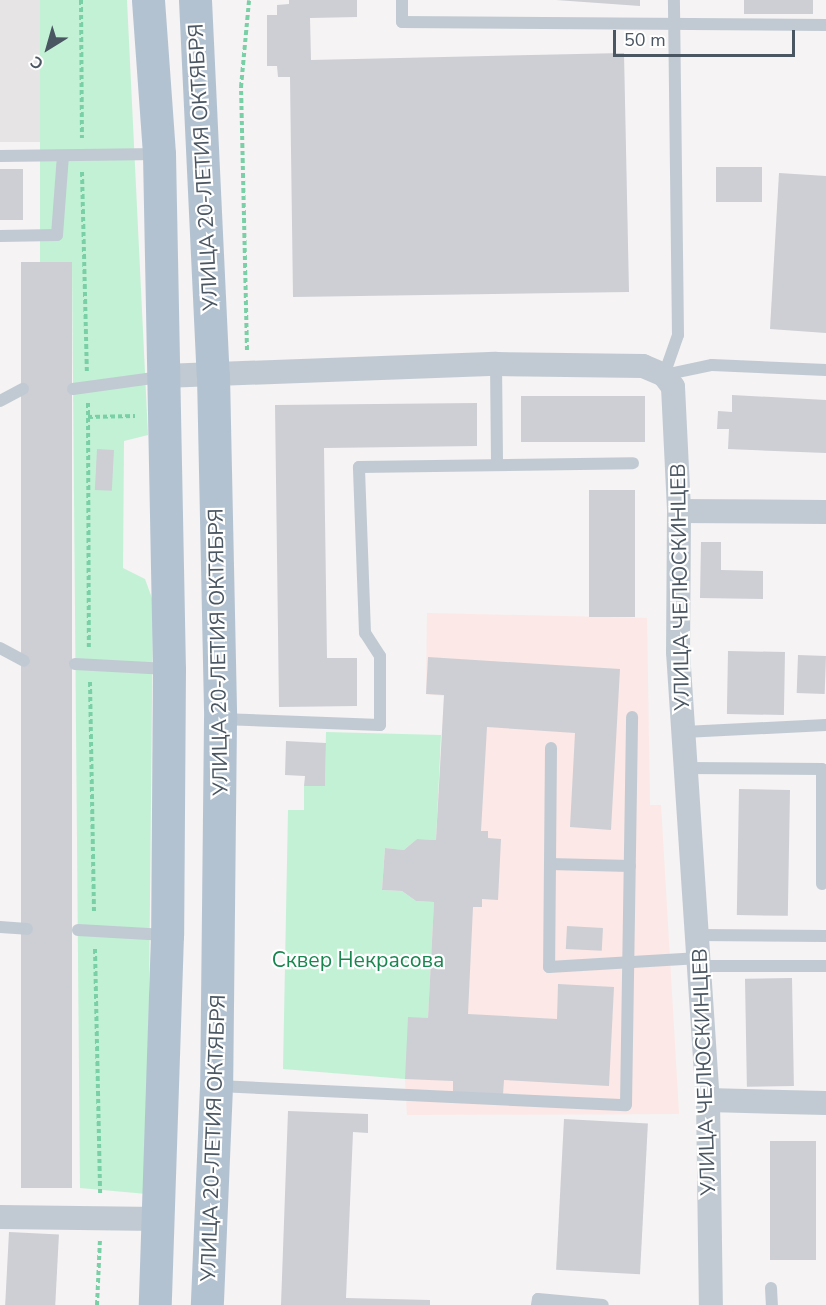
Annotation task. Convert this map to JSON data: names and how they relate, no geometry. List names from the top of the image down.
{
  "streets": {
    "main road": ["УЛИЦА 20-ЛЕТИЯ ОКТЯБРЯ"],
    "street": ["УЛИЦА ЧЕЛЮСКИНЦЕВ"]
  },
  "parks": ["Сквер Некрасова"],
  "scale_bar": "50 m",
  "north": "bottom left"
}
